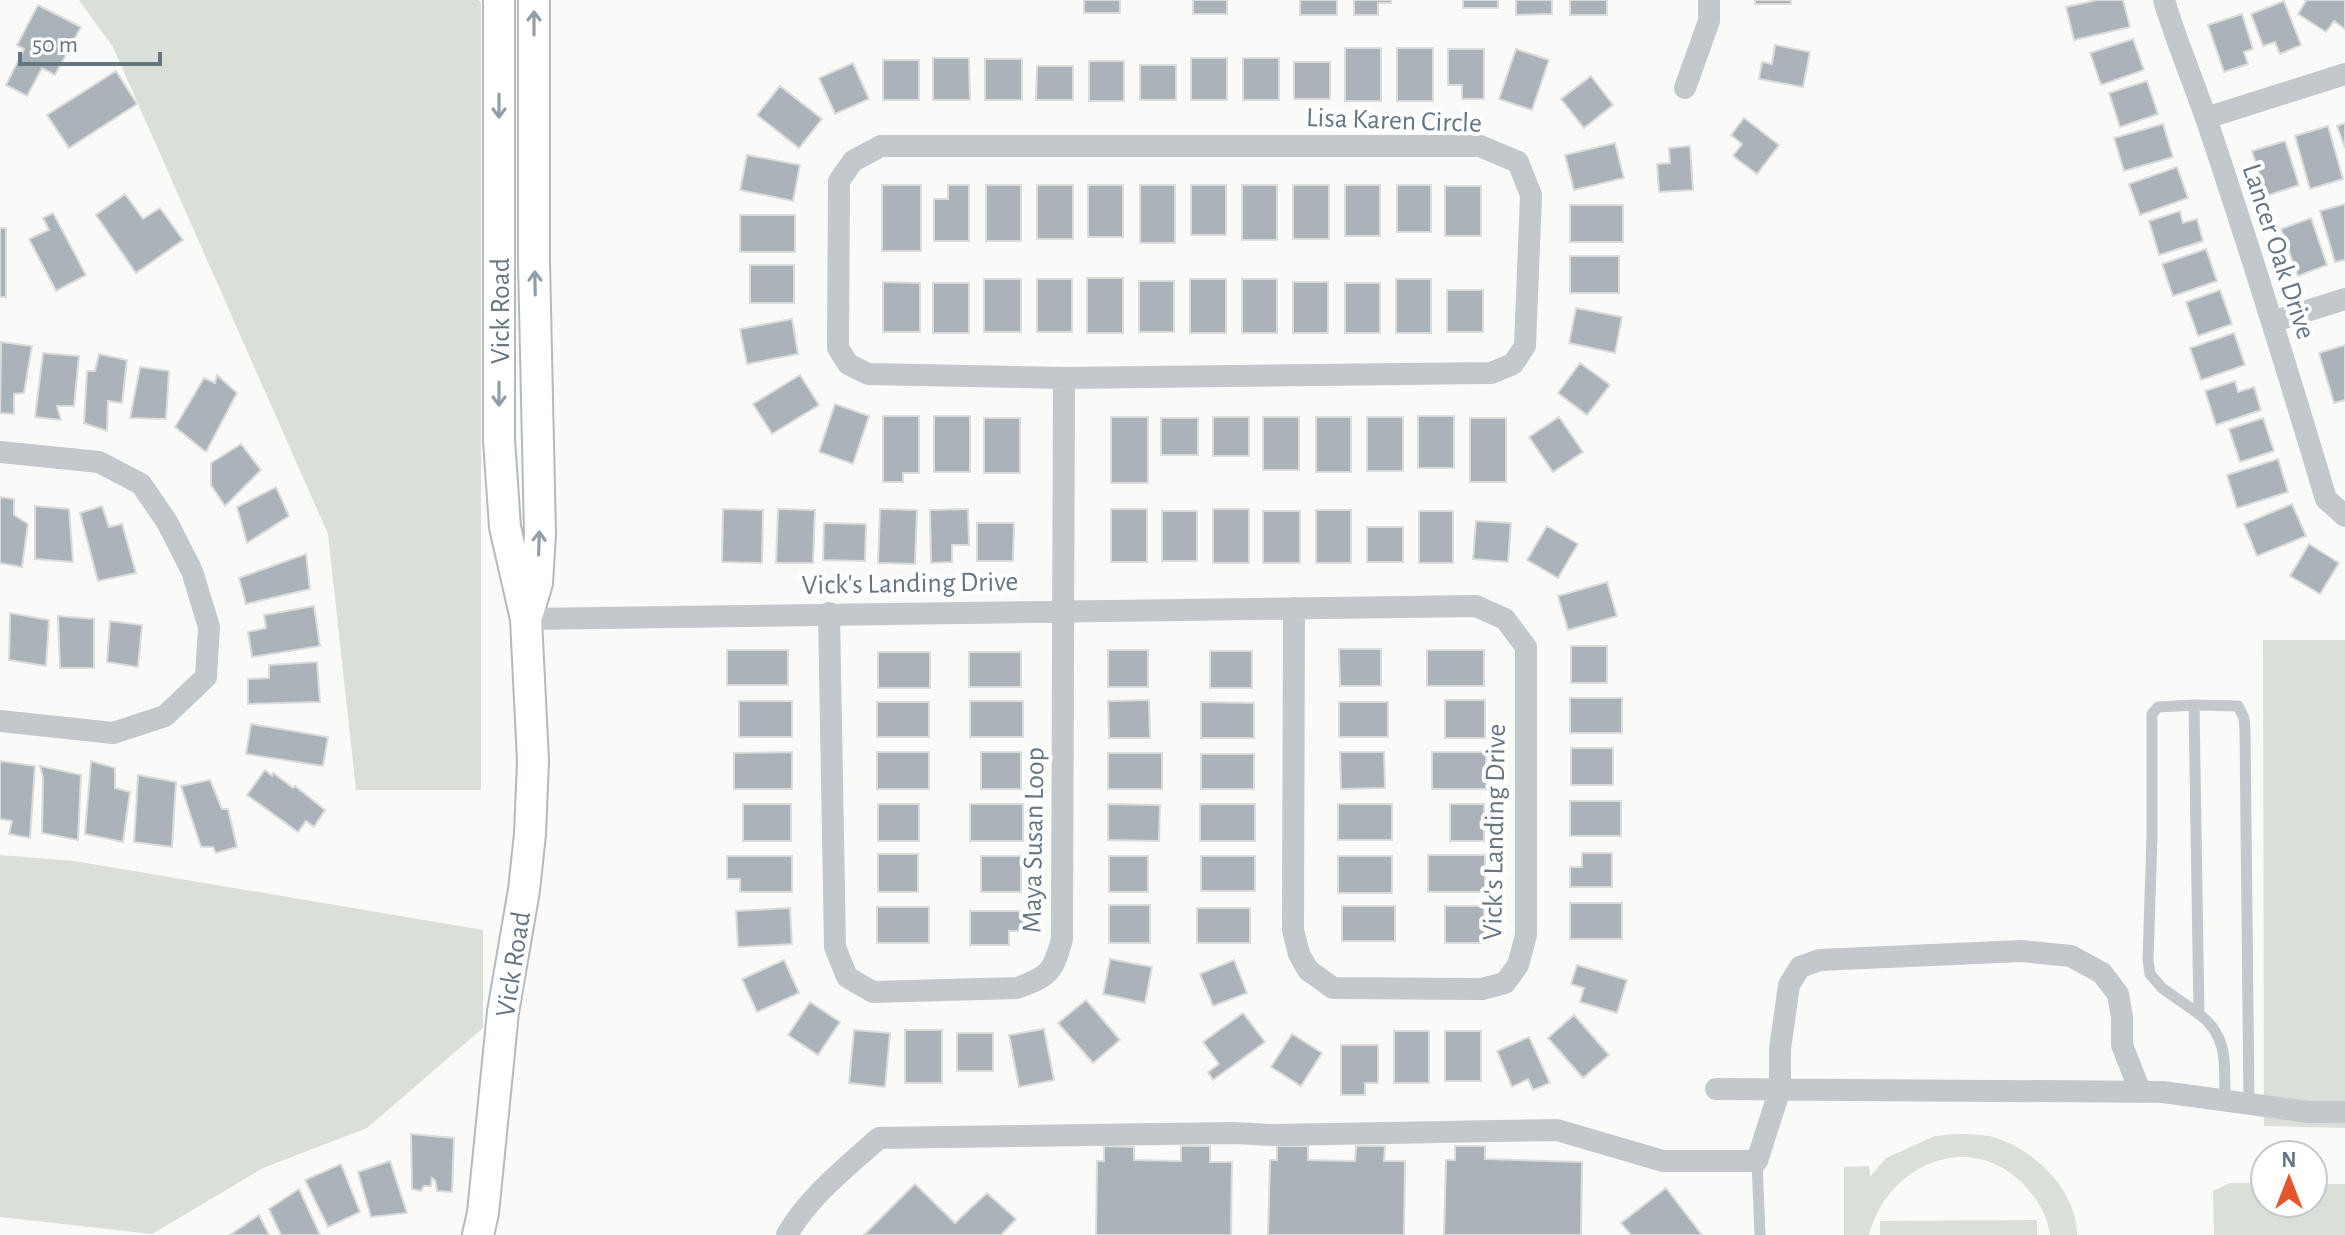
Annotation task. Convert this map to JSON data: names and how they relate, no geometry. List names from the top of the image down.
{
  "streets": {
    "street": [
      "Lisa Karen Circle",
      "Lancer Oak Drive",
      "Vick Road",
      "Vick's Landing Drive",
      "Maya Susan Loop"
    ]
  },
  "crossings": [
    ["Lisa Karen Circle", "Maya Susan Loop"],
    ["Vick Road", "Vick's Landing Drive"],
    ["Vick's Landing Drive", "Maya Susan Loop"]
  ],
  "scale_bar": "50 m",
  "north": "top"
}
